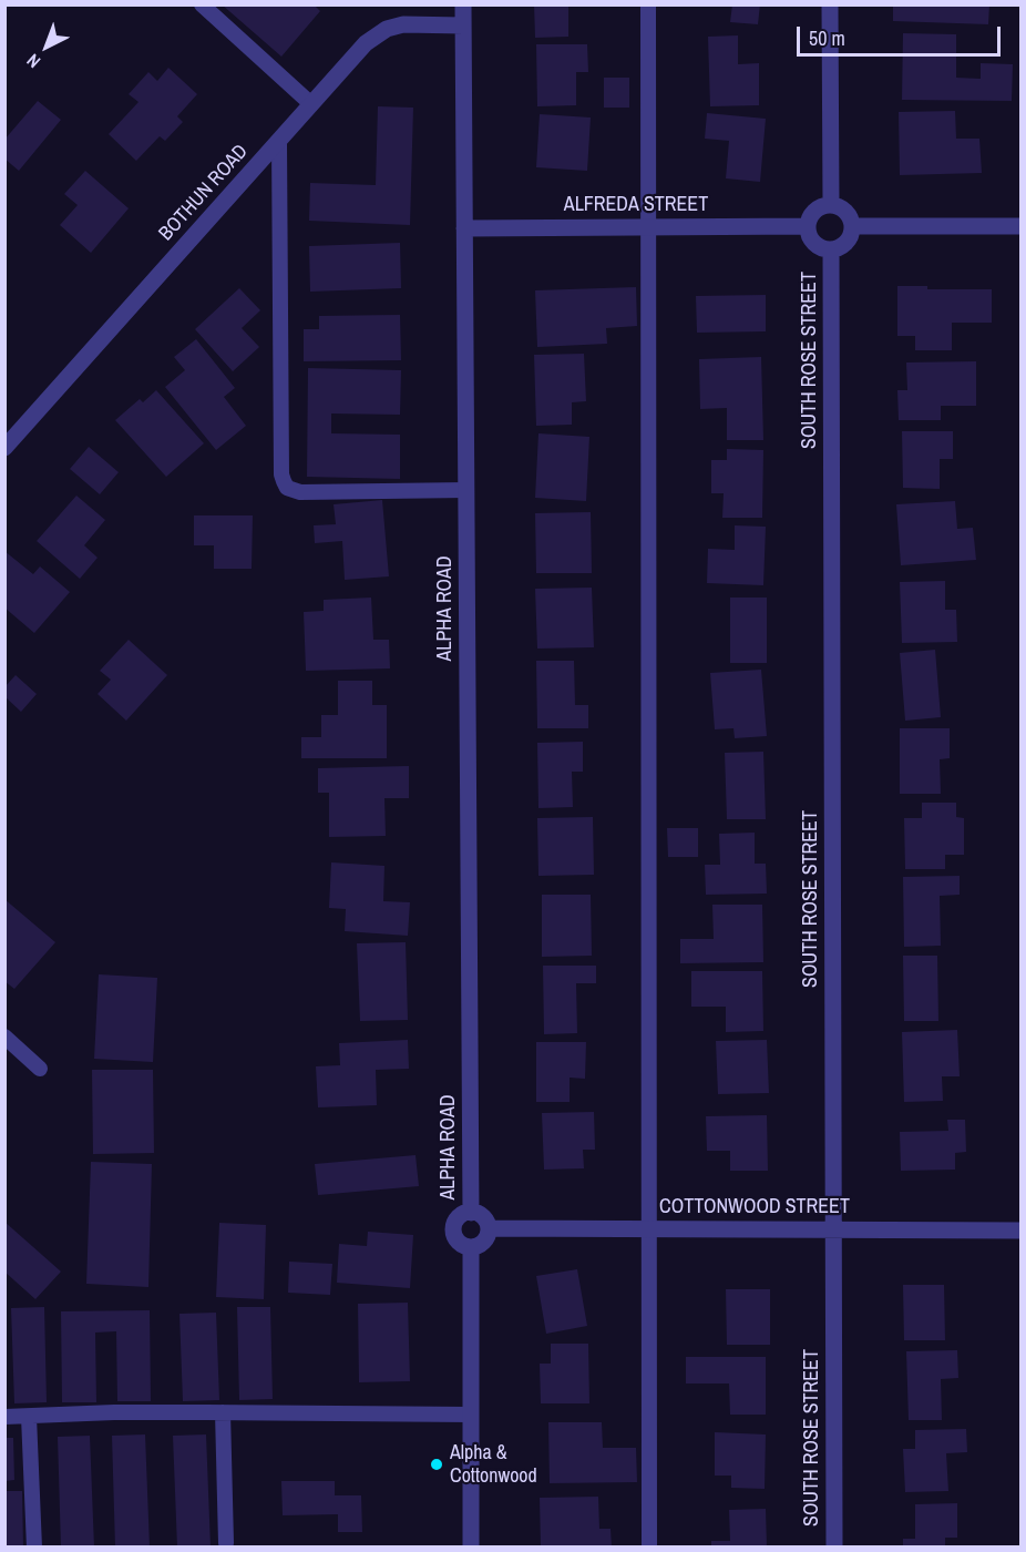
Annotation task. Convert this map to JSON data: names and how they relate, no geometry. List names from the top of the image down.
{
  "streets": {
    "street": [
      "BOTHUN ROAD",
      "ALFREDA STREET",
      "SOUTH ROSE STREET",
      "ALPHA ROAD",
      "COTTONWOOD STREET"
    ]
  },
  "crossings": [
    ["BOTHUN ROAD", "ALPHA ROAD"],
    ["ALFREDA STREET", "SOUTH ROSE STREET"],
    ["ALFREDA STREET", "ALPHA ROAD"],
    ["SOUTH ROSE STREET", "COTTONWOOD STREET"],
    ["ALPHA ROAD", "COTTONWOOD STREET"]
  ],
  "places": ["Alpha & Cottonwood"],
  "scale_bar": "50 m",
  "north": "bottom left"
}
